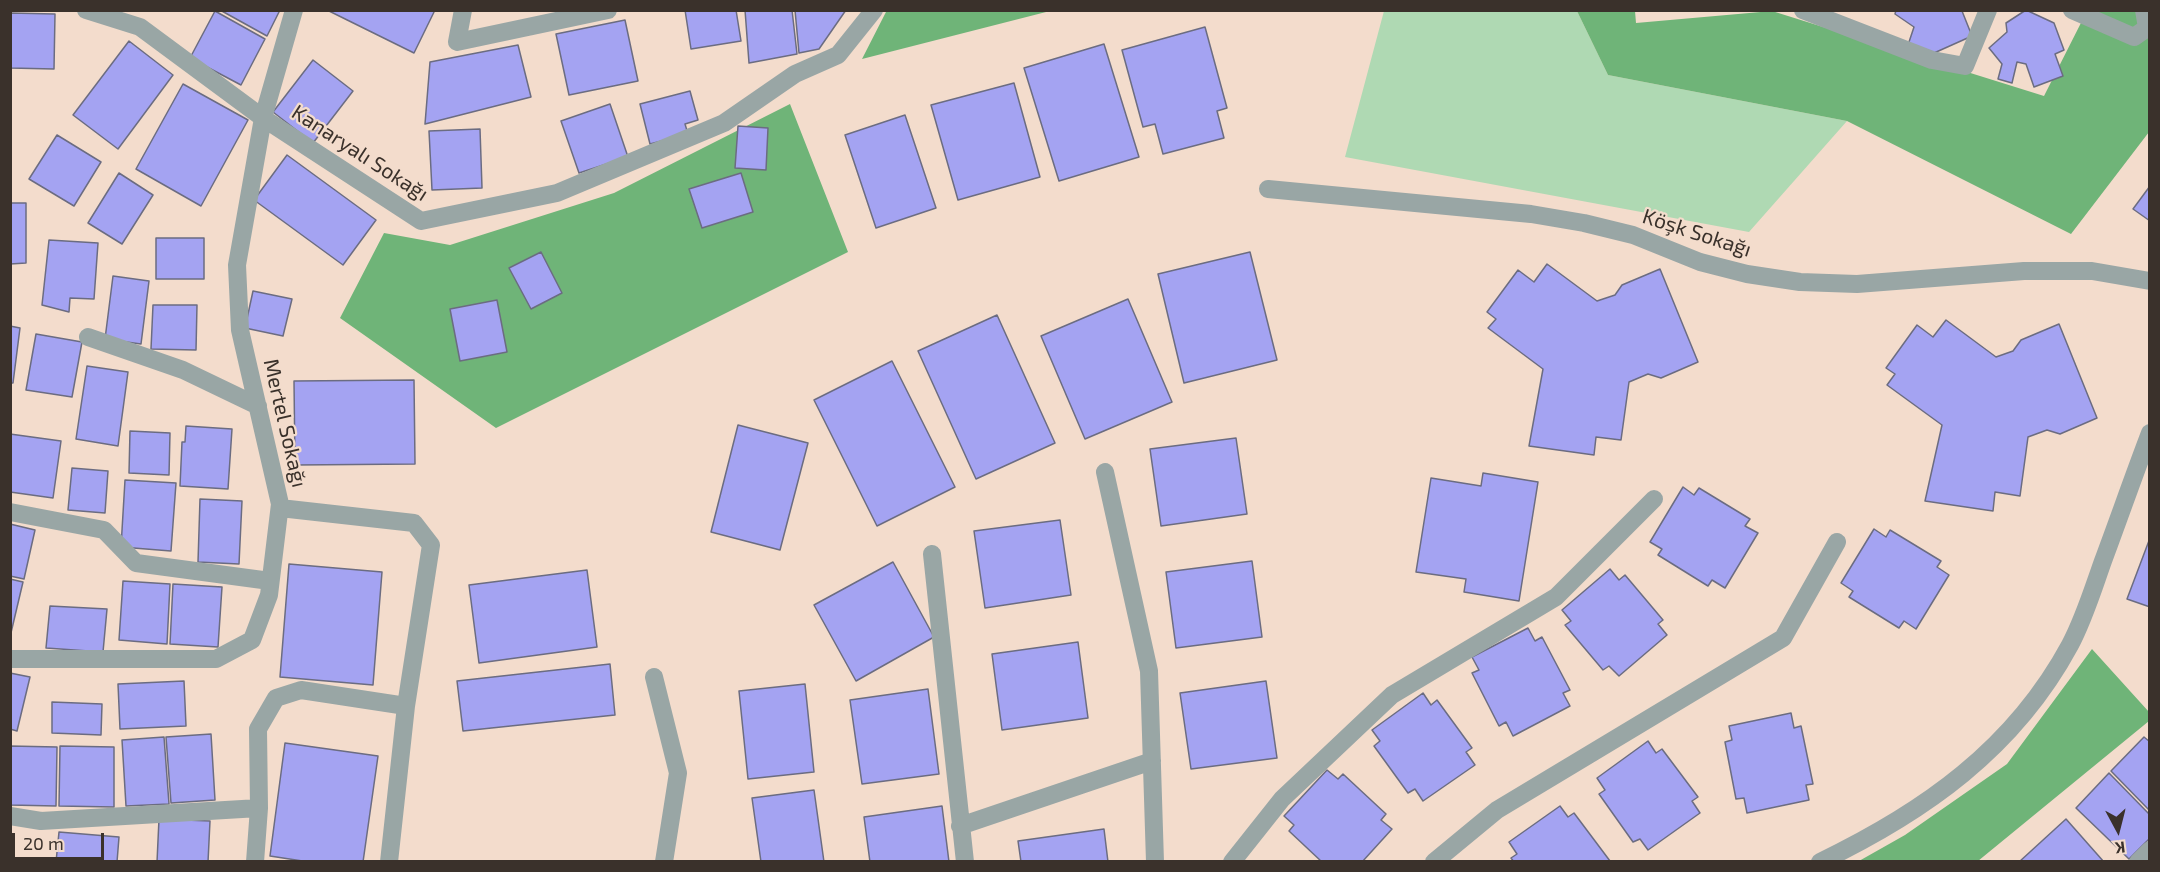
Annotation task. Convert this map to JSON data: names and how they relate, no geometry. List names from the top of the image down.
{
  "streets": {
    "street": ["Kanaryalı Sokağı", "Köşk Sokağı", "Mertel Sokağı"]
  },
  "crossings": [
    ["Kanaryalı Sokağı", "Mertel Sokağı"]
  ],
  "scale_bar": "20 m",
  "north": "bottom"
}
